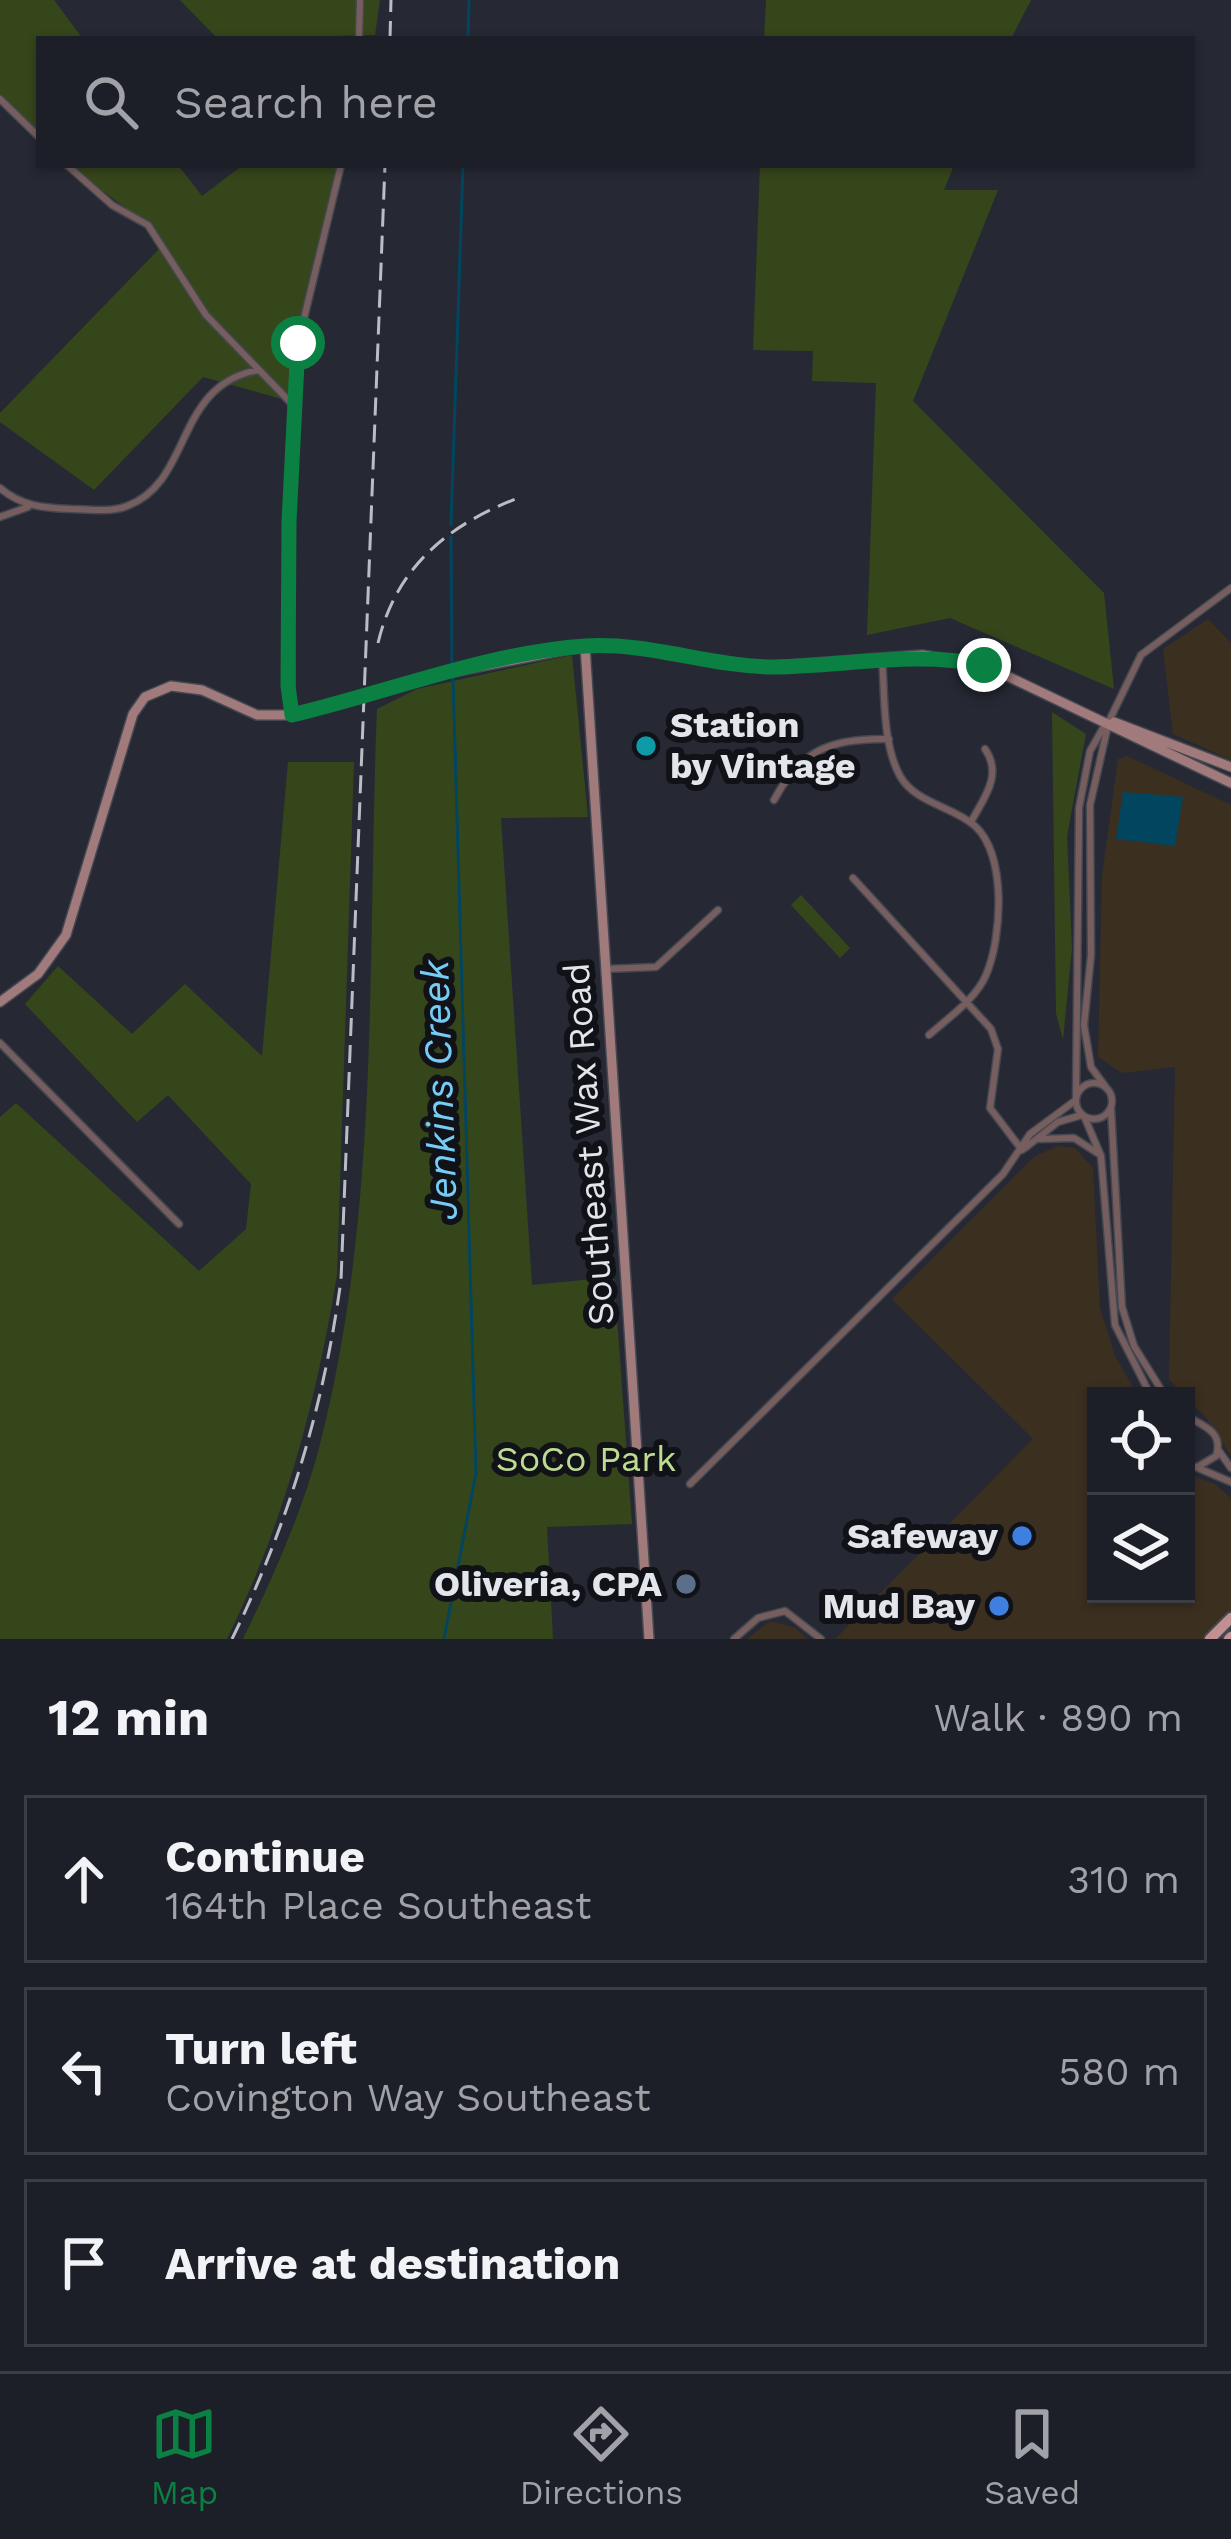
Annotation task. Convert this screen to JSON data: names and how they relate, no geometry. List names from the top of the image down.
{
  "streets": {
    "street": ["Southeast Wax Road"]
  },
  "water": ["Jenkins Creek"],
  "parks": ["SoCo Park"],
  "places": [
    "Station by Vintage",
    "Safeway",
    "Oliveria, CPA",
    "Mud Bay"
  ],
  "page": {
    "search": "Search here",
    "heading": ["12 min", "Walk · 890 m"],
    "list": [
      ["Continue", "164th Place Southeast", "310 m"],
      ["Turn left", "Covington Way Southeast", "580 m"],
      "Arrive at destination"
    ],
    "nav": ["Map", "Directions", "Saved"]
  }
}
